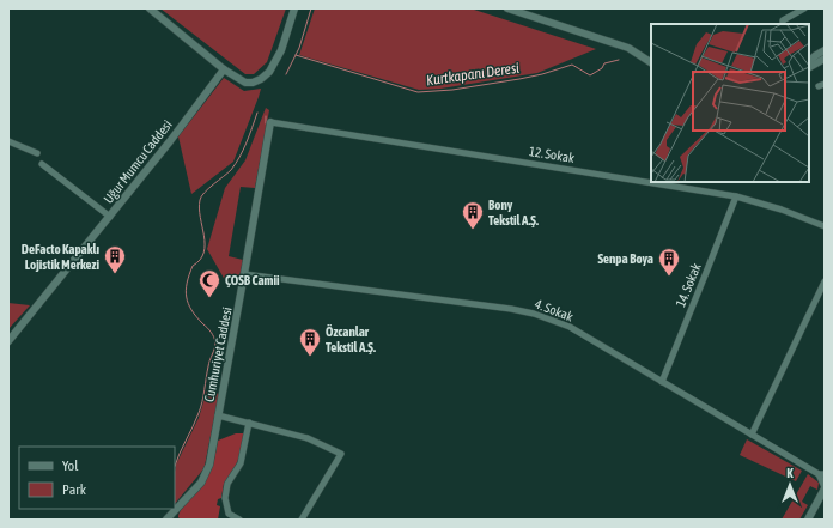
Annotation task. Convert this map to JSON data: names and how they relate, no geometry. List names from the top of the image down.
{
  "streets": {
    "street": [
      "12. Sokak",
      "Uğur Mumcu Caddesi",
      "14. Sokak",
      "4. Sokak",
      "Cumhuriyet Caddesi"
    ]
  },
  "crossings": [
    ["12. Sokak", "14. Sokak"],
    ["12. Sokak", "Cumhuriyet Caddesi"],
    ["14. Sokak", "4. Sokak"],
    ["4. Sokak", "Cumhuriyet Caddesi"]
  ],
  "water": ["Kurtkapanı Deresi"],
  "places": {
    "building": [
      "Bony Tekstil A.Ş.",
      "DeFacto Kapaklı Lojistik Merkezi",
      "Senpa Boya",
      "Özcanlar Tekstil A.Ş."
    ],
    "mosque": ["ÇOSB Camii"]
  },
  "legend": ["Yol", "Park"],
  "north": "top"
}
